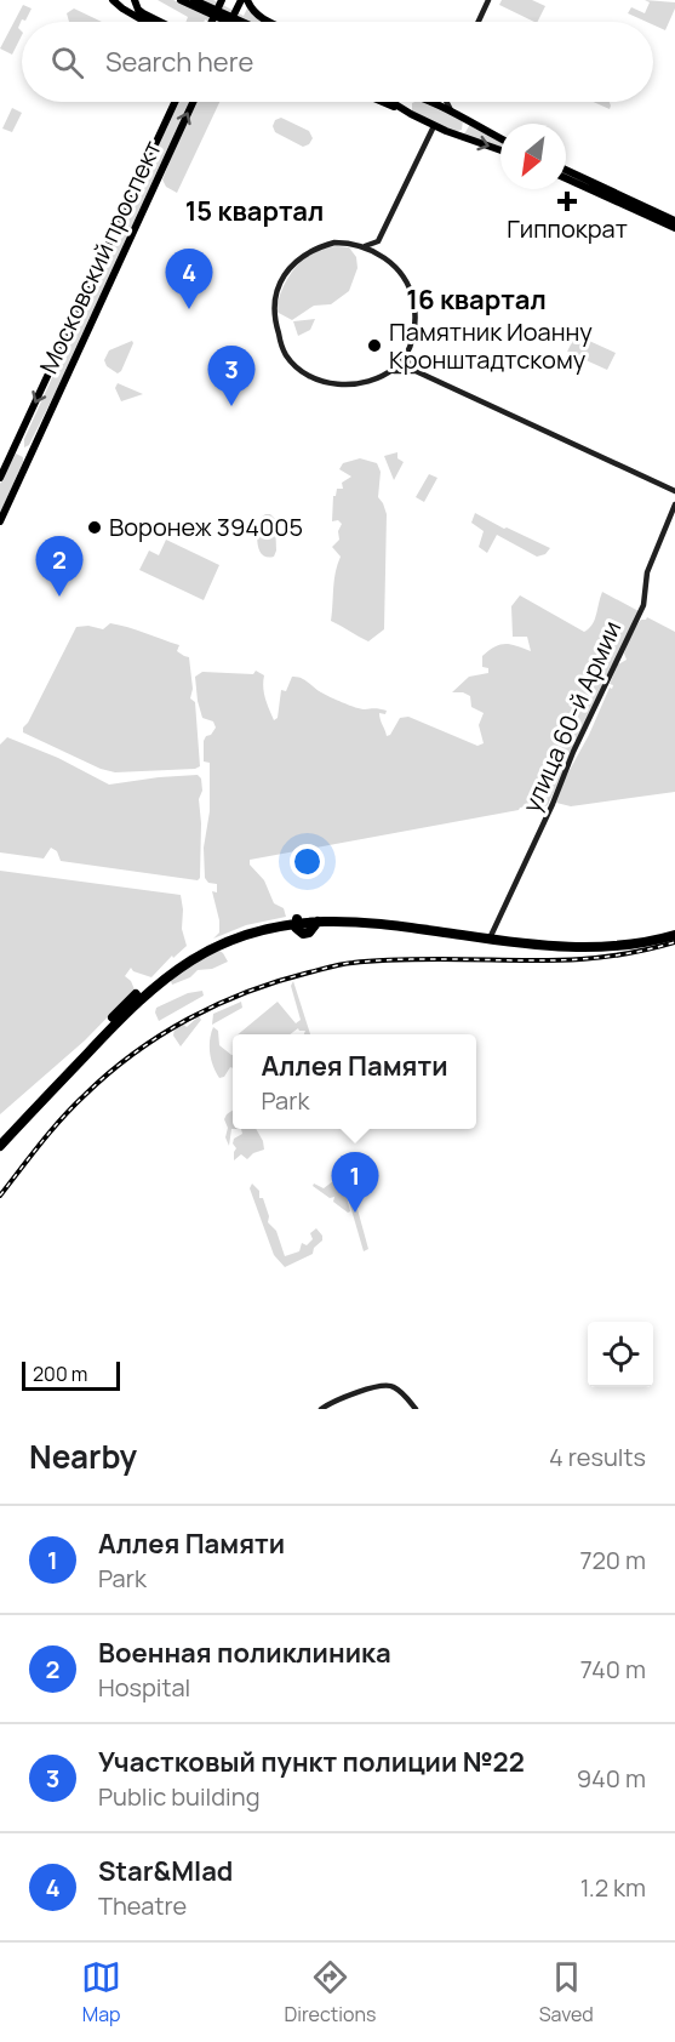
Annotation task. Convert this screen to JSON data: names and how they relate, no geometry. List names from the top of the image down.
{
  "streets": {
    "main road": ["Московский проспект"],
    "street": ["улица 60-й Армии"]
  },
  "districts": ["15 квартал", "16 квартал"],
  "places": {
    "health": ["Гиппократ"],
    "other": ["Памятник Иоанну Кронштадтскому", "Воронеж 394005"]
  },
  "scale_bar": "200 m",
  "north": "bottom left",
  "page": {
    "search": "Search here",
    "pins": [
      "4",
      "3",
      "2",
      "1"
    ],
    "popup": ["Аллея Памяти", "Park"],
    "scale": "200 m",
    "heading": ["Nearby", "4 results"],
    "list": [
      {
        "mark": "1",
        "name": "Аллея Памяти",
        "note": "Park",
        "value": "720 m"
      },
      {
        "mark": "2",
        "name": "Военная поликлиника",
        "note": "Hospital",
        "value": "740 m"
      },
      {
        "mark": "3",
        "name": "Участковый пункт полиции №22",
        "note": "Public building",
        "value": "940 m"
      },
      {
        "mark": "4",
        "name": "Star&Mlad",
        "note": "Theatre",
        "value": "1.2 km"
      }
    ],
    "nav": ["Map", "Directions", "Saved"]
  }
}
